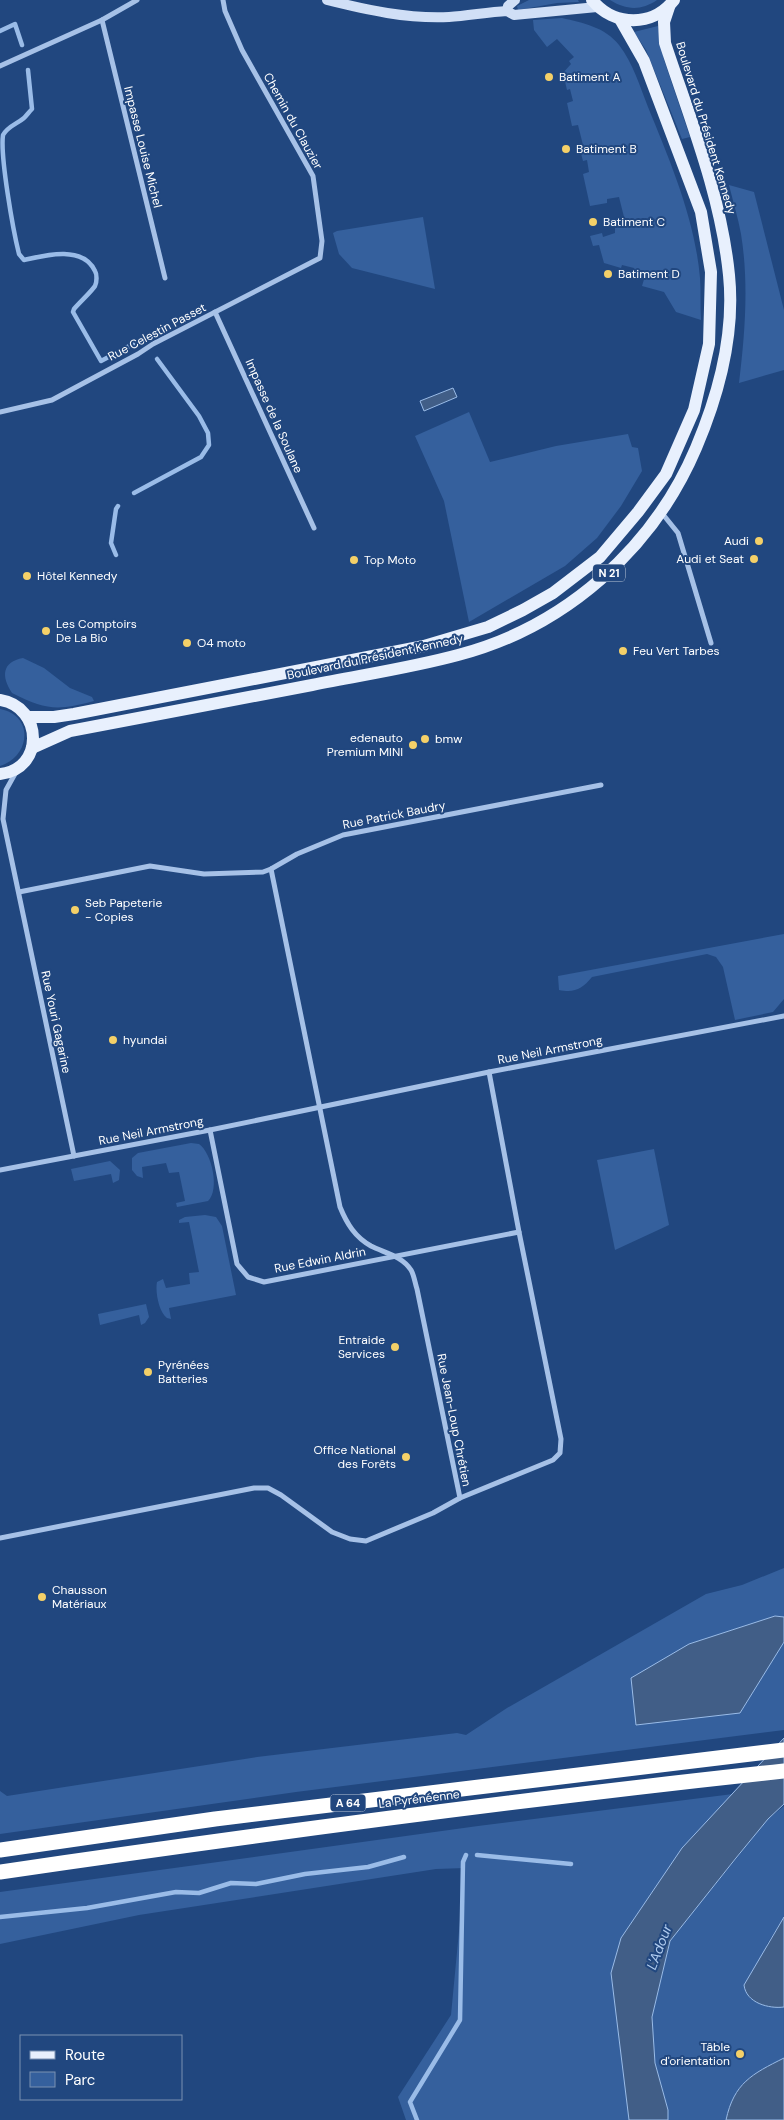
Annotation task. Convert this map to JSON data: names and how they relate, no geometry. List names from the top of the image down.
{
  "streets": {
    "highway": ["La Pyrénéenne", "A 64"],
    "main road": ["Boulevard du Président Kennedy", "N 21"],
    "street": [
      "Chemin du Clauzier",
      "Impasse Louise Michel",
      "Rue Celestin Passet",
      "Impasse de la Soulane",
      "Rue Patrick Baudry",
      "Rue Youri Gagarine",
      "Rue Neil Armstrong",
      "Rue Edwin Aldrin",
      "Rue Jean-Loup Chrétien"
    ]
  },
  "crossings": [
    ["Chemin du Clauzier", "Rue Celestin Passet"],
    ["Rue Celestin Passet", "Impasse de la Soulane"],
    ["Rue Patrick Baudry", "Rue Youri Gagarine"],
    ["Rue Youri Gagarine", "Rue Neil Armstrong"],
    ["Rue Neil Armstrong", "Rue Edwin Aldrin"],
    ["Rue Neil Armstrong", "Rue Jean-Loup Chrétien"],
    ["Rue Edwin Aldrin", "Rue Jean-Loup Chrétien"]
  ],
  "water": ["L'Adour"],
  "places": [
    "Batiment A",
    "Batiment B",
    "Batiment C",
    "Batiment D",
    "Audi",
    "Audi et Seat",
    "Top Moto",
    "Hôtel Kennedy",
    "Les Comptoirs De La Bio",
    "O4 moto",
    "Feu Vert Tarbes",
    "bmw",
    "edenauto Premium MINI",
    "Seb Papeterie - Copies",
    "hyundai",
    "Entraide Services",
    "Pyrénées Batteries",
    "Office National des Forêts",
    "Chausson Matériaux",
    "Tâble d'orientation"
  ],
  "legend": ["Route", "Parc"]
}
